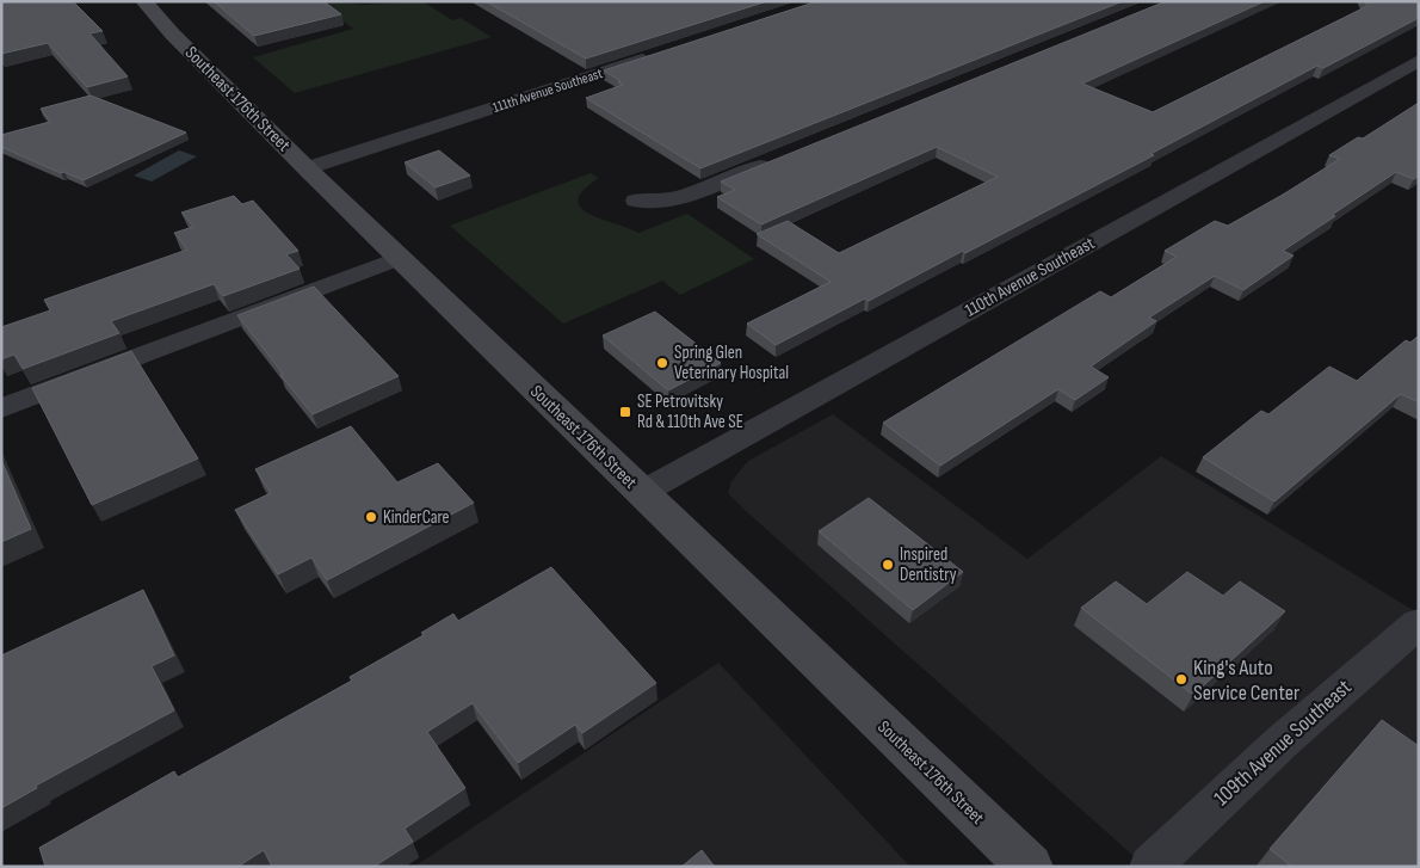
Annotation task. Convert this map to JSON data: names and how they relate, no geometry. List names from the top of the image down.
{
  "streets": {
    "main road": ["Southeast 176th Street"],
    "street": ["111th Avenue Southeast", "110th Avenue Southeast", "109th Avenue Southeast"]
  },
  "crossings": [
    ["111th Avenue Southeast", "Southeast 176th Street"],
    ["Southeast 176th Street", "110th Avenue Southeast"]
  ],
  "places": {
    "other": [
      "Spring Glen Veterinary Hospital",
      "KinderCare",
      "Inspired Dentistry",
      "King's Auto Service Center"
    ],
    "transit": ["SE Petrovitsky Rd & 110th Ave SE"]
  }
}
